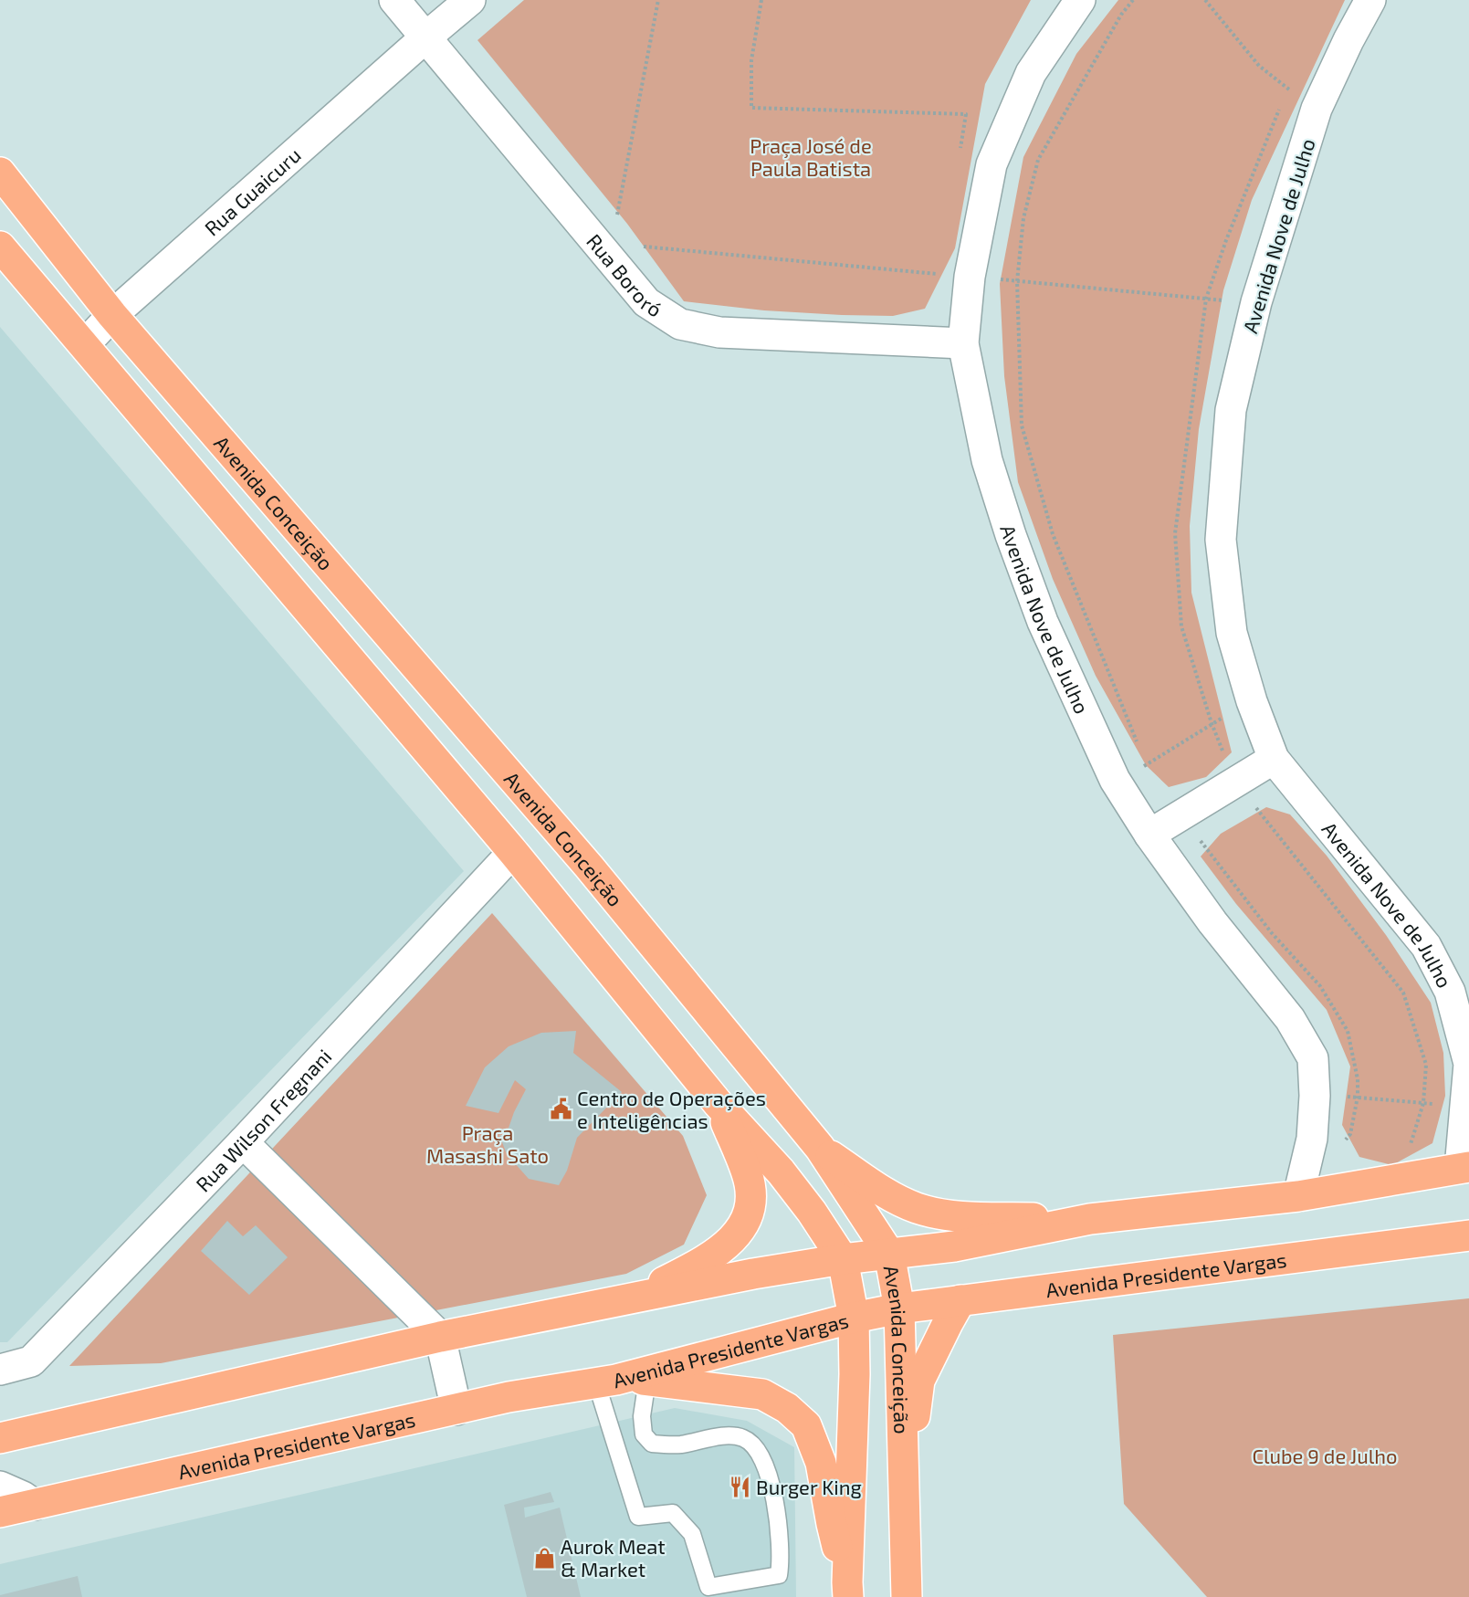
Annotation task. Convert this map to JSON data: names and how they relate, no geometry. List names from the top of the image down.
{
  "streets": {
    "main road": ["Avenida Conceição", "Avenida Presidente Vargas"],
    "street": [
      "Rua Guaicuru",
      "Avenida Nove de Julho",
      "Rua Bororó",
      "Rua Wilson Fregnani"
    ]
  },
  "crossings": [
    ["Rua Guaicuru", "Rua Bororó"],
    ["Rua Guaicuru", "Avenida Conceição"],
    ["Avenida Nove de Julho", "Rua Bororó"],
    ["Avenida Conceição", "Rua Wilson Fregnani"],
    ["Avenida Conceição", "Avenida Presidente Vargas"]
  ],
  "parks": ["Praça José de Paula Batista", "Praça Masashi Sato", "Clube 9 de Julho"],
  "places": {
    "public building": ["Centro de Operações e Inteligências"],
    "restaurant": ["Burger King"],
    "shop": ["Aurok Meat & Market"]
  }
}
